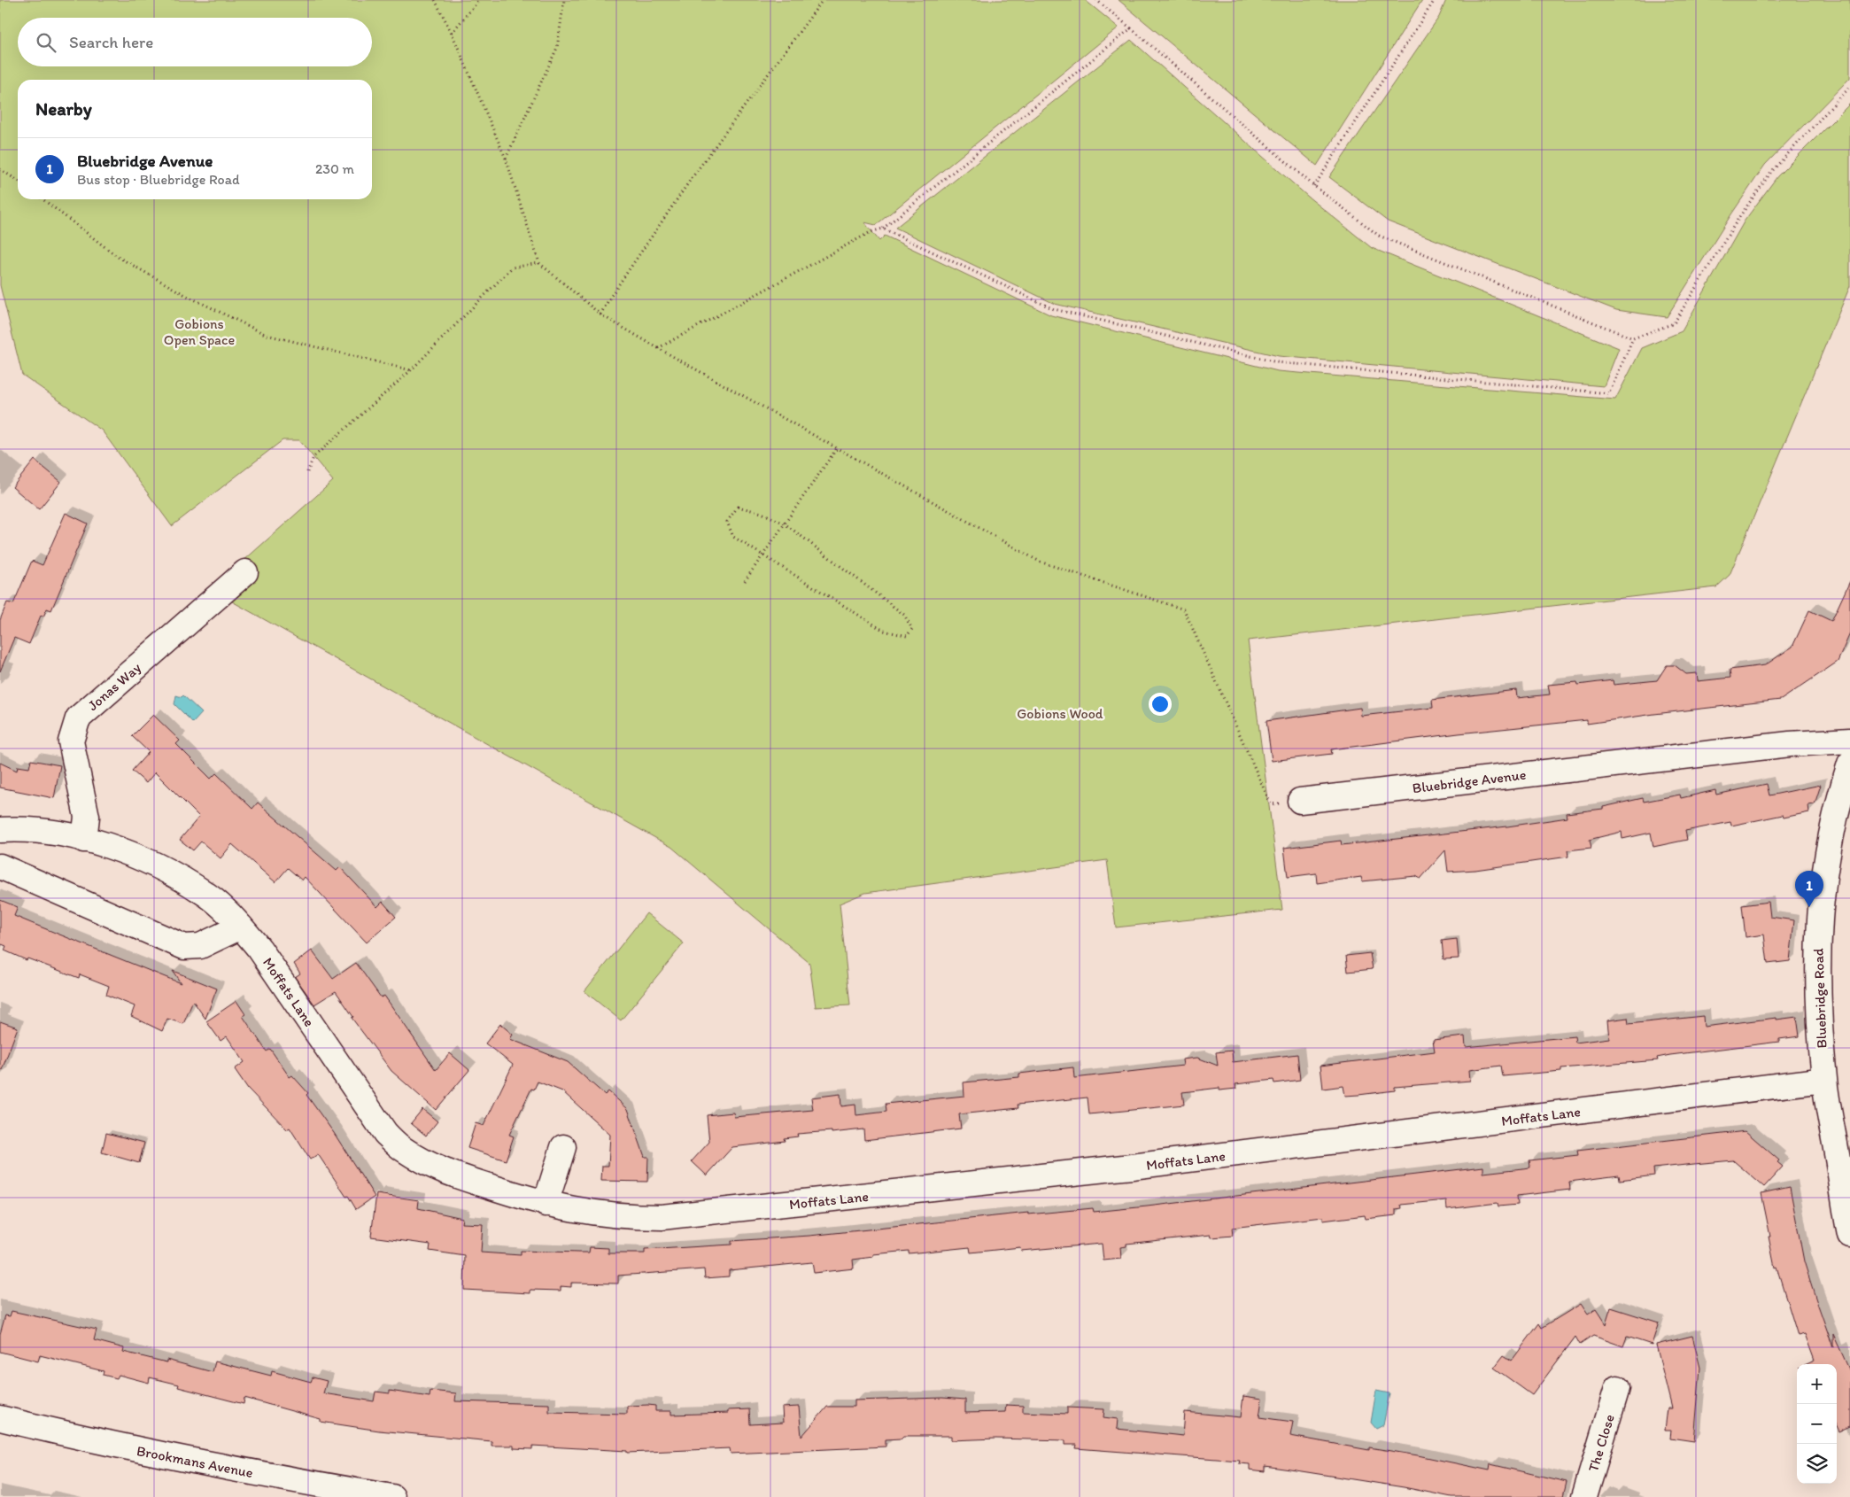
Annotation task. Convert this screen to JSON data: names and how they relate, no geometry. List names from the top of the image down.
{
  "streets": {
    "street": [
      "Jonas Way",
      "Bluebridge Avenue",
      "Moffats Lane",
      "Bluebridge Road",
      "The Close",
      "Brookmans Avenue"
    ]
  },
  "crossings": [
    ["Jonas Way", "Moffats Lane"],
    ["Moffats Lane", "Bluebridge Road"]
  ],
  "parks": ["Gobions Open Space", "Gobions Wood"],
  "page": {
    "search": "Search here",
    "heading": "Nearby",
    "list": [
      {
        "mark": "1",
        "name": "Bluebridge Avenue",
        "note": "Bus stop · Bluebridge Road",
        "value": "230 m"
      }
    ],
    "pins": "1",
    "map_buttons": ["+", "−"]
  }
}
